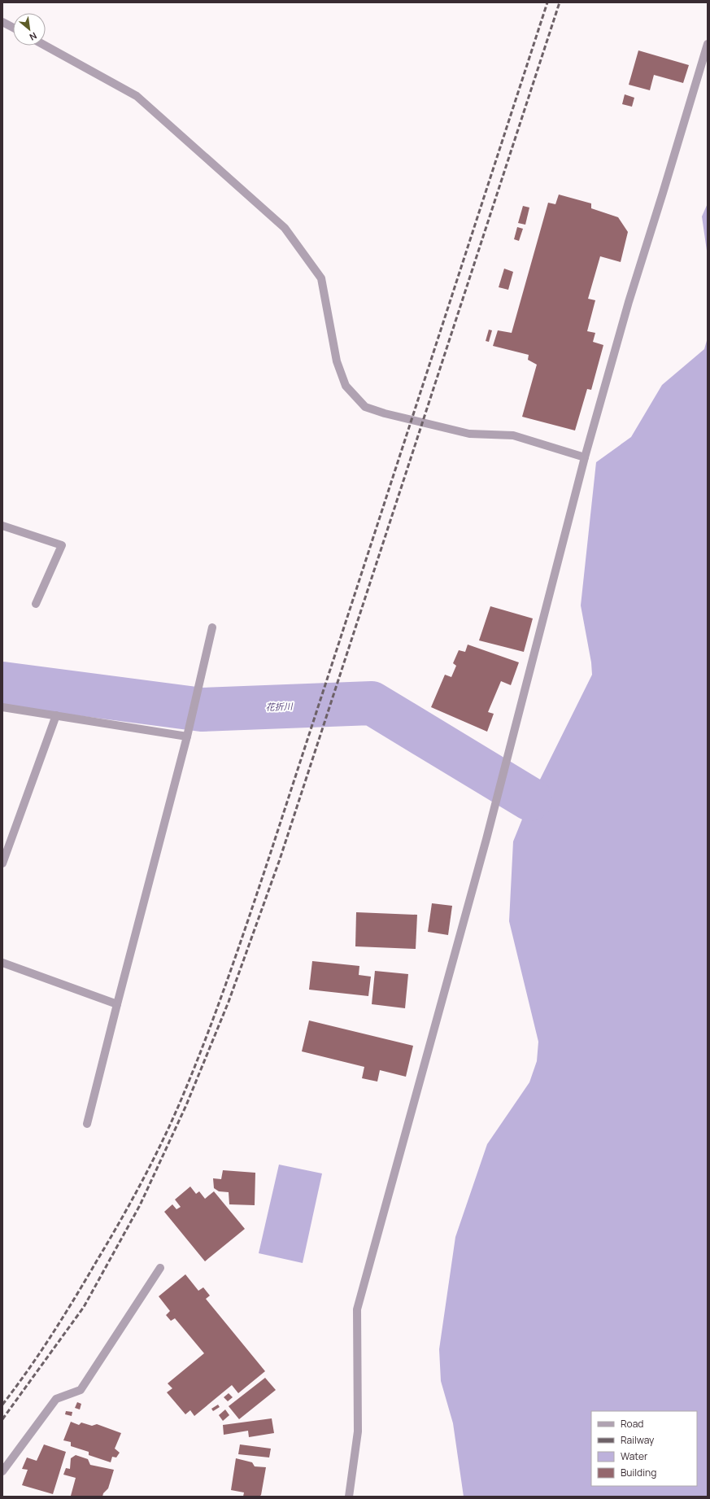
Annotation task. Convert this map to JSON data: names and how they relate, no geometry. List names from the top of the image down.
{
  "water": ["花折川"],
  "legend": [
    "Road",
    "Railway",
    "Water",
    "Building"
  ],
  "north": "bottom right"
}
